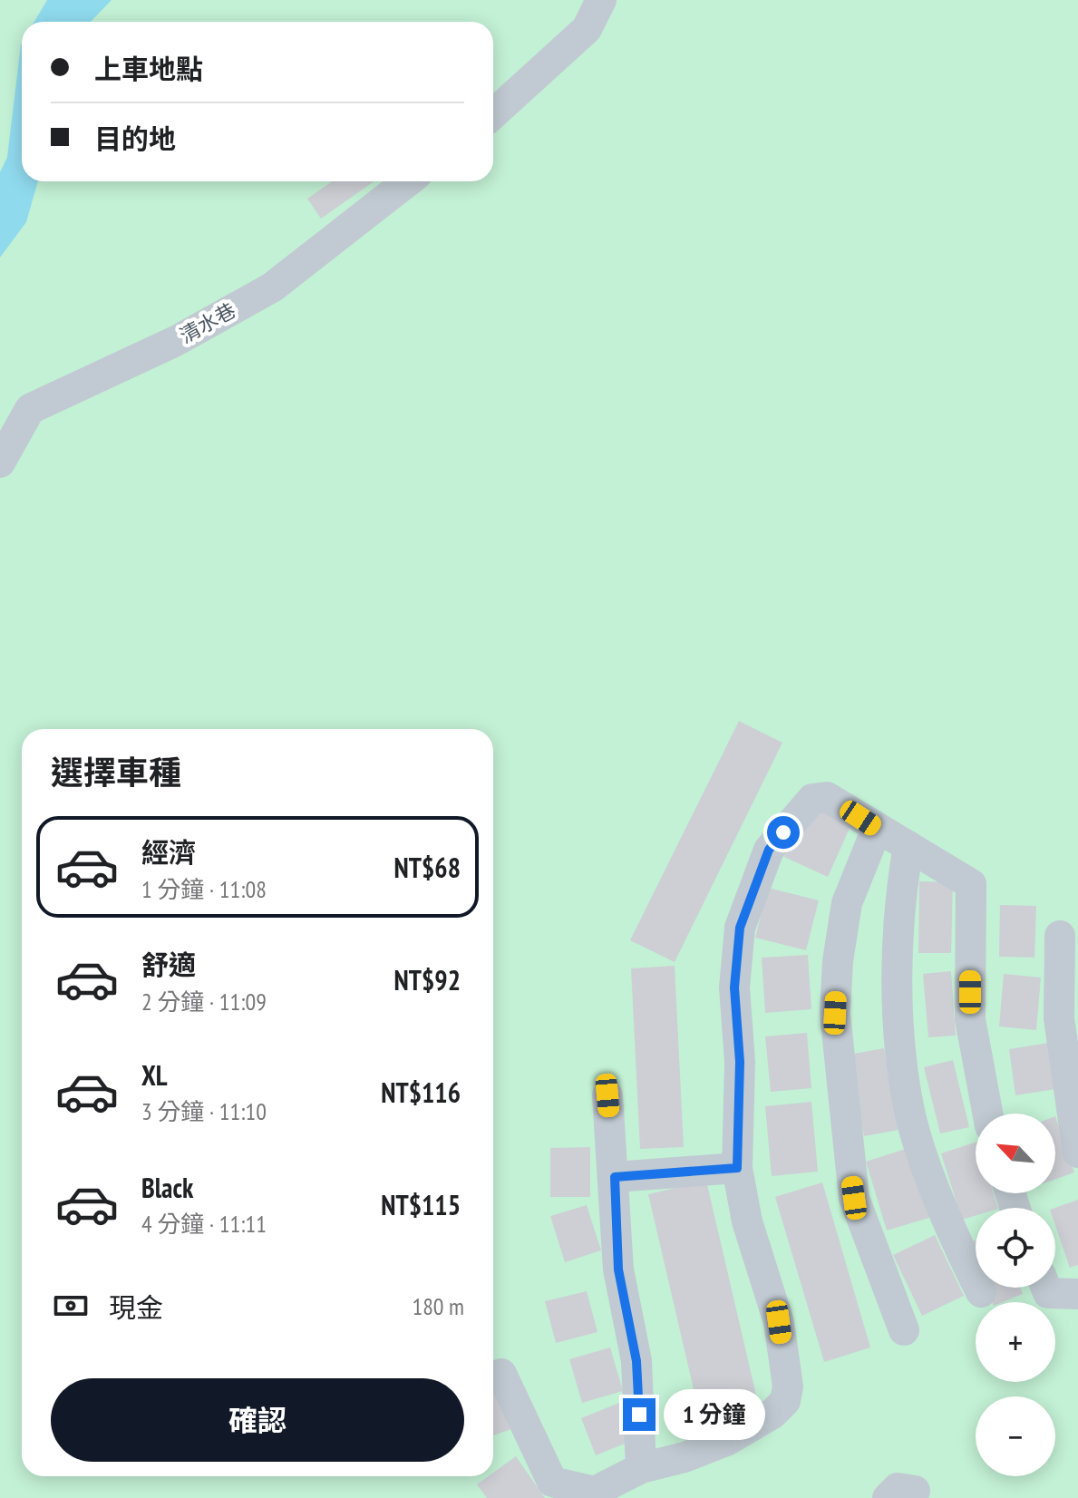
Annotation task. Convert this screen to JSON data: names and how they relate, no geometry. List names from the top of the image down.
{
  "streets": {
    "lane": ["清水巷"]
  },
  "north": "top left",
  "page": {
    "banner": ["上車地點", "目的地"],
    "heading": "選擇車種",
    "list": [
      {
        "name": "經濟",
        "note": "1 分鐘 · 11:08",
        "value": "NT$68"
      },
      {
        "name": "舒適",
        "note": "2 分鐘 · 11:09",
        "value": "NT$92"
      },
      {
        "name": "XL",
        "note": "3 分鐘 · 11:10",
        "value": "NT$116"
      },
      {
        "name": "Black",
        "note": "4 分鐘 · 11:11",
        "value": "NT$115"
      }
    ],
    "map_buttons": ["+", "−"],
    "pay": ["現金", "180 m"],
    "buttons": "確認",
    "bubble": "1 分鐘"
  }
}
